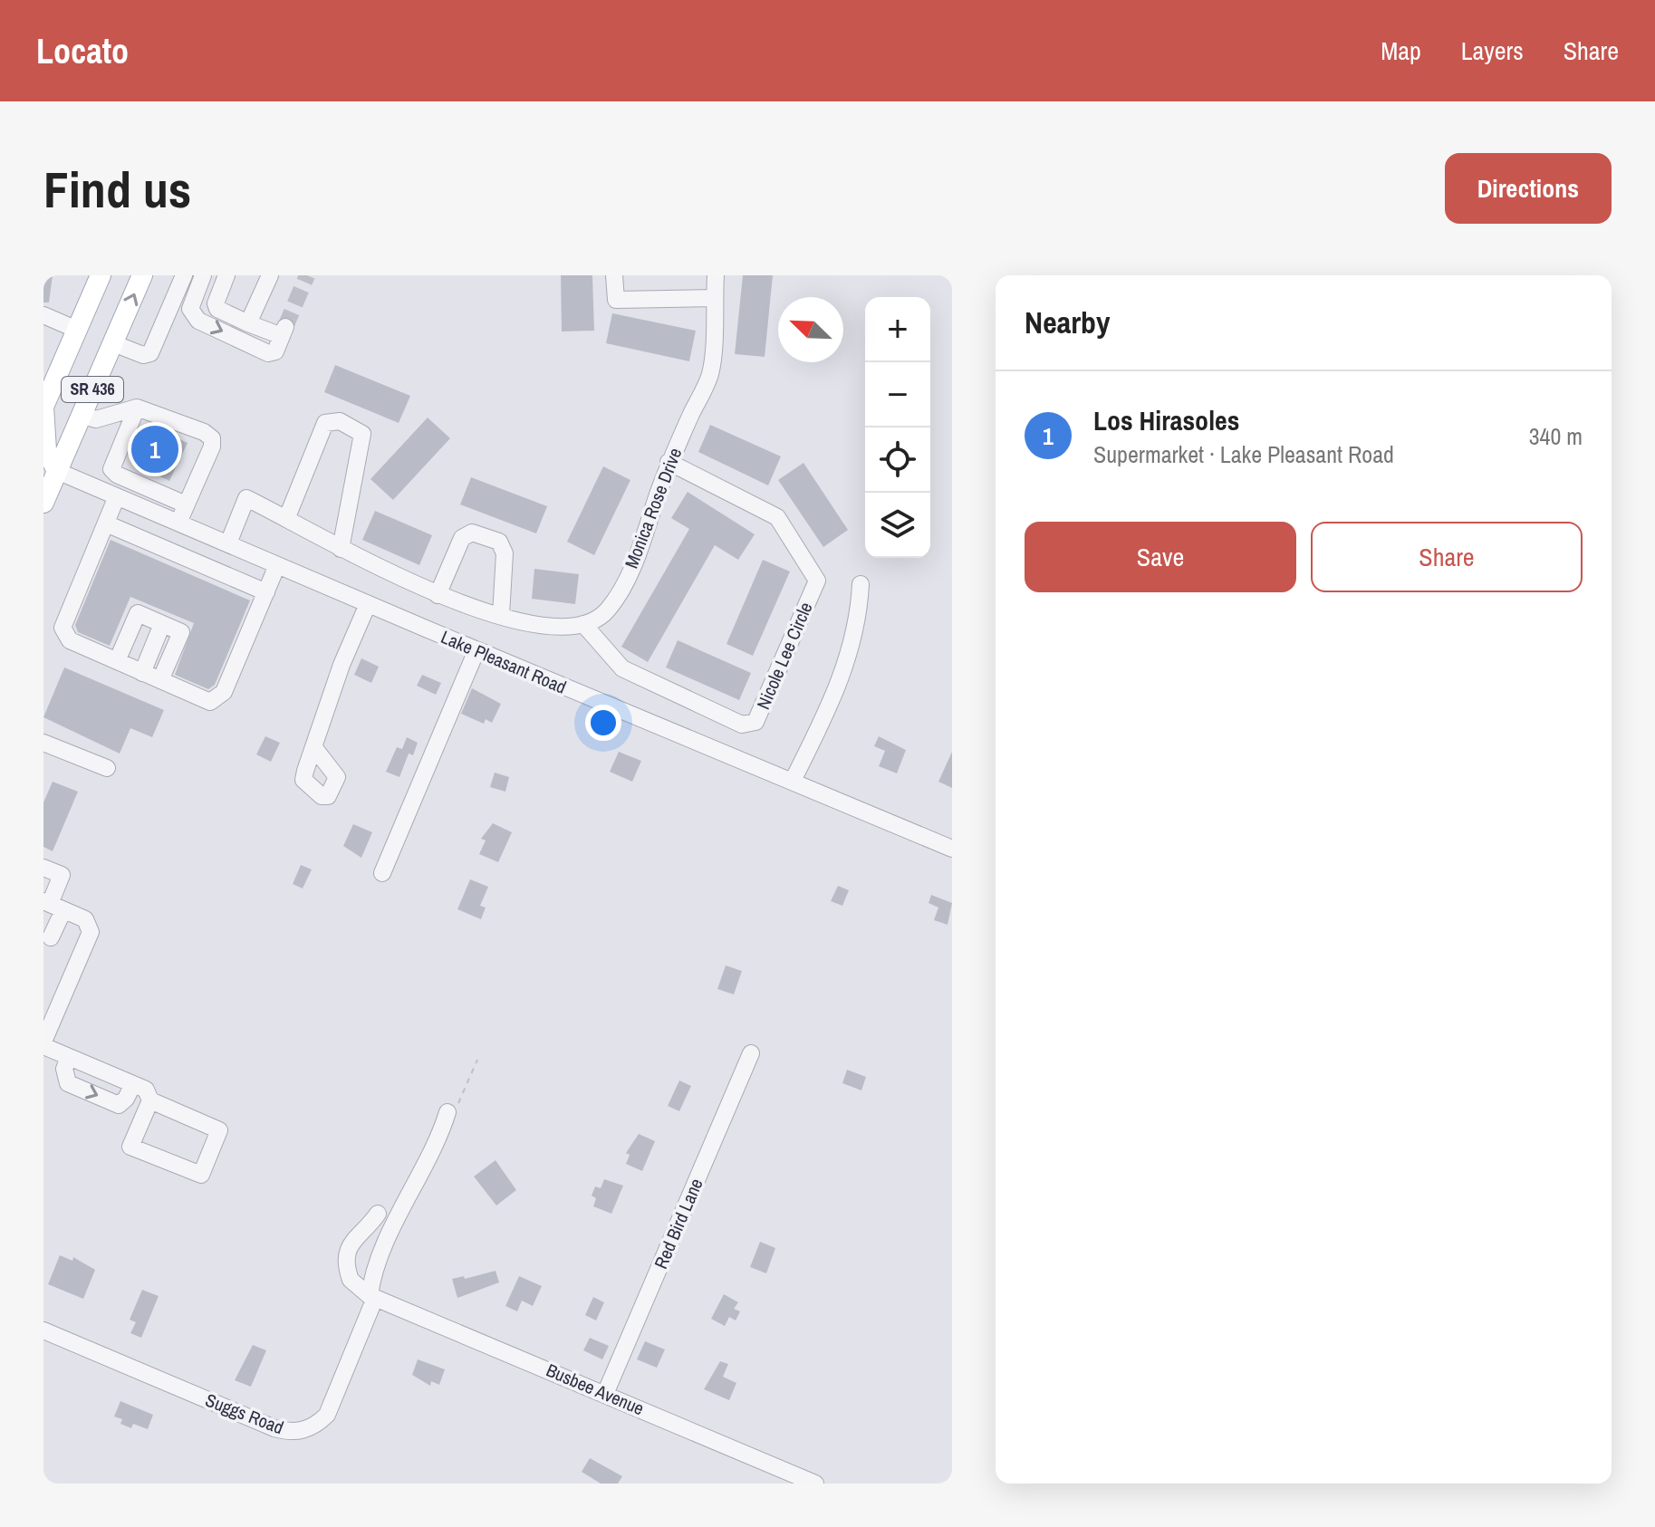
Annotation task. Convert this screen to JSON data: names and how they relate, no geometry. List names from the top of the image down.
{
  "streets": {
    "main road": ["SR 436"],
    "street": [
      "Monica Rose Drive",
      "Nicole Lee Circle",
      "Lake Pleasant Road",
      "Red Bird Lane",
      "Busbee Avenue",
      "Suggs Road"
    ]
  },
  "crossings": [
    ["SR 436", "Lake Pleasant Road"],
    ["Monica Rose Drive", "Nicole Lee Circle"],
    ["Red Bird Lane", "Busbee Avenue"],
    ["Busbee Avenue", "Suggs Road"]
  ],
  "north": "top left",
  "page": {
    "header": "Locato",
    "nav": ["Map", "Layers", "Share"],
    "buttons": [
      "Directions",
      ["Save", "Share"]
    ],
    "title": "Find us",
    "heading": "Nearby",
    "map_buttons": ["+", "−"],
    "list": [
      {
        "mark": "1",
        "name": "Los Hirasoles",
        "note": "Supermarket · Lake Pleasant Road",
        "value": "340 m"
      }
    ],
    "pins": "1"
  }
}
